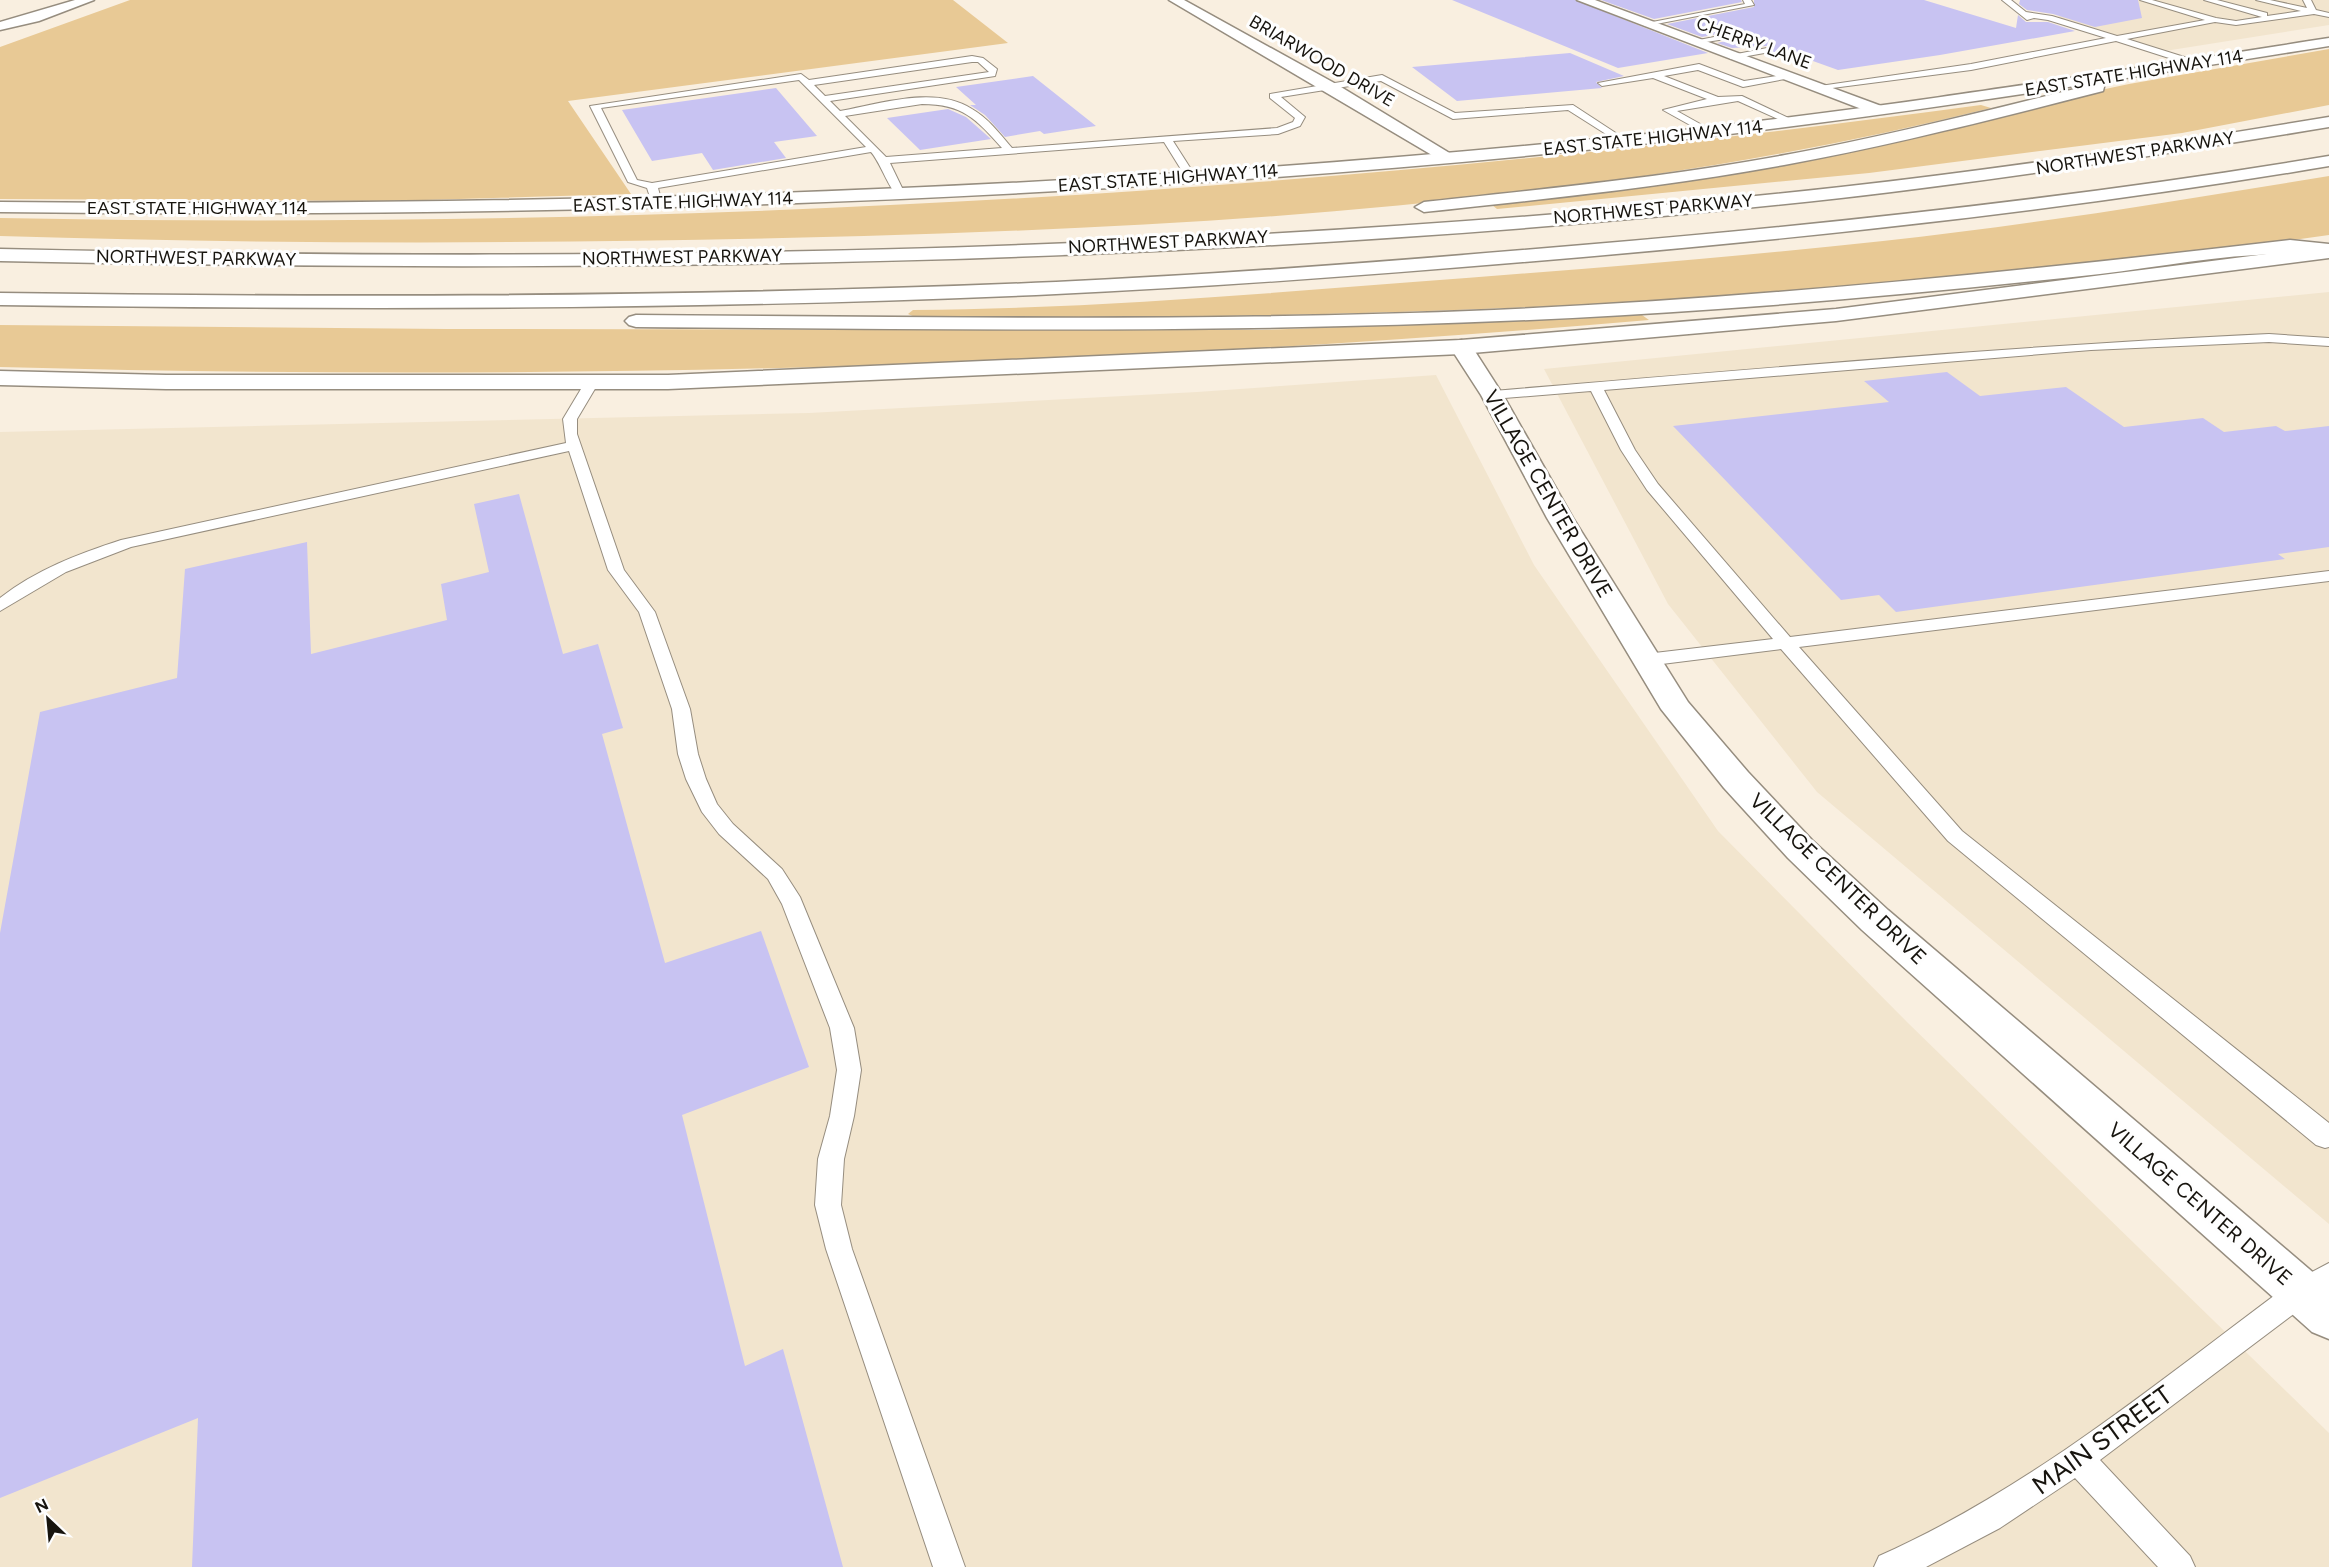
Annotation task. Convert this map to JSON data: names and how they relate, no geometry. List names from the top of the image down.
{
  "streets": {
    "main road": [
      "CHERRY LANE",
      "BRIARWOOD DRIVE",
      "EAST STATE HIGHWAY 114",
      "NORTHWEST PARKWAY",
      "VILLAGE CENTER DRIVE"
    ],
    "lane": ["MAIN STREET"]
  },
  "crossings": [
    ["CHERRY LANE", "EAST STATE HIGHWAY 114"],
    ["BRIARWOOD DRIVE", "EAST STATE HIGHWAY 114"],
    ["VILLAGE CENTER DRIVE", "MAIN STREET"]
  ],
  "north": "top left"
}
